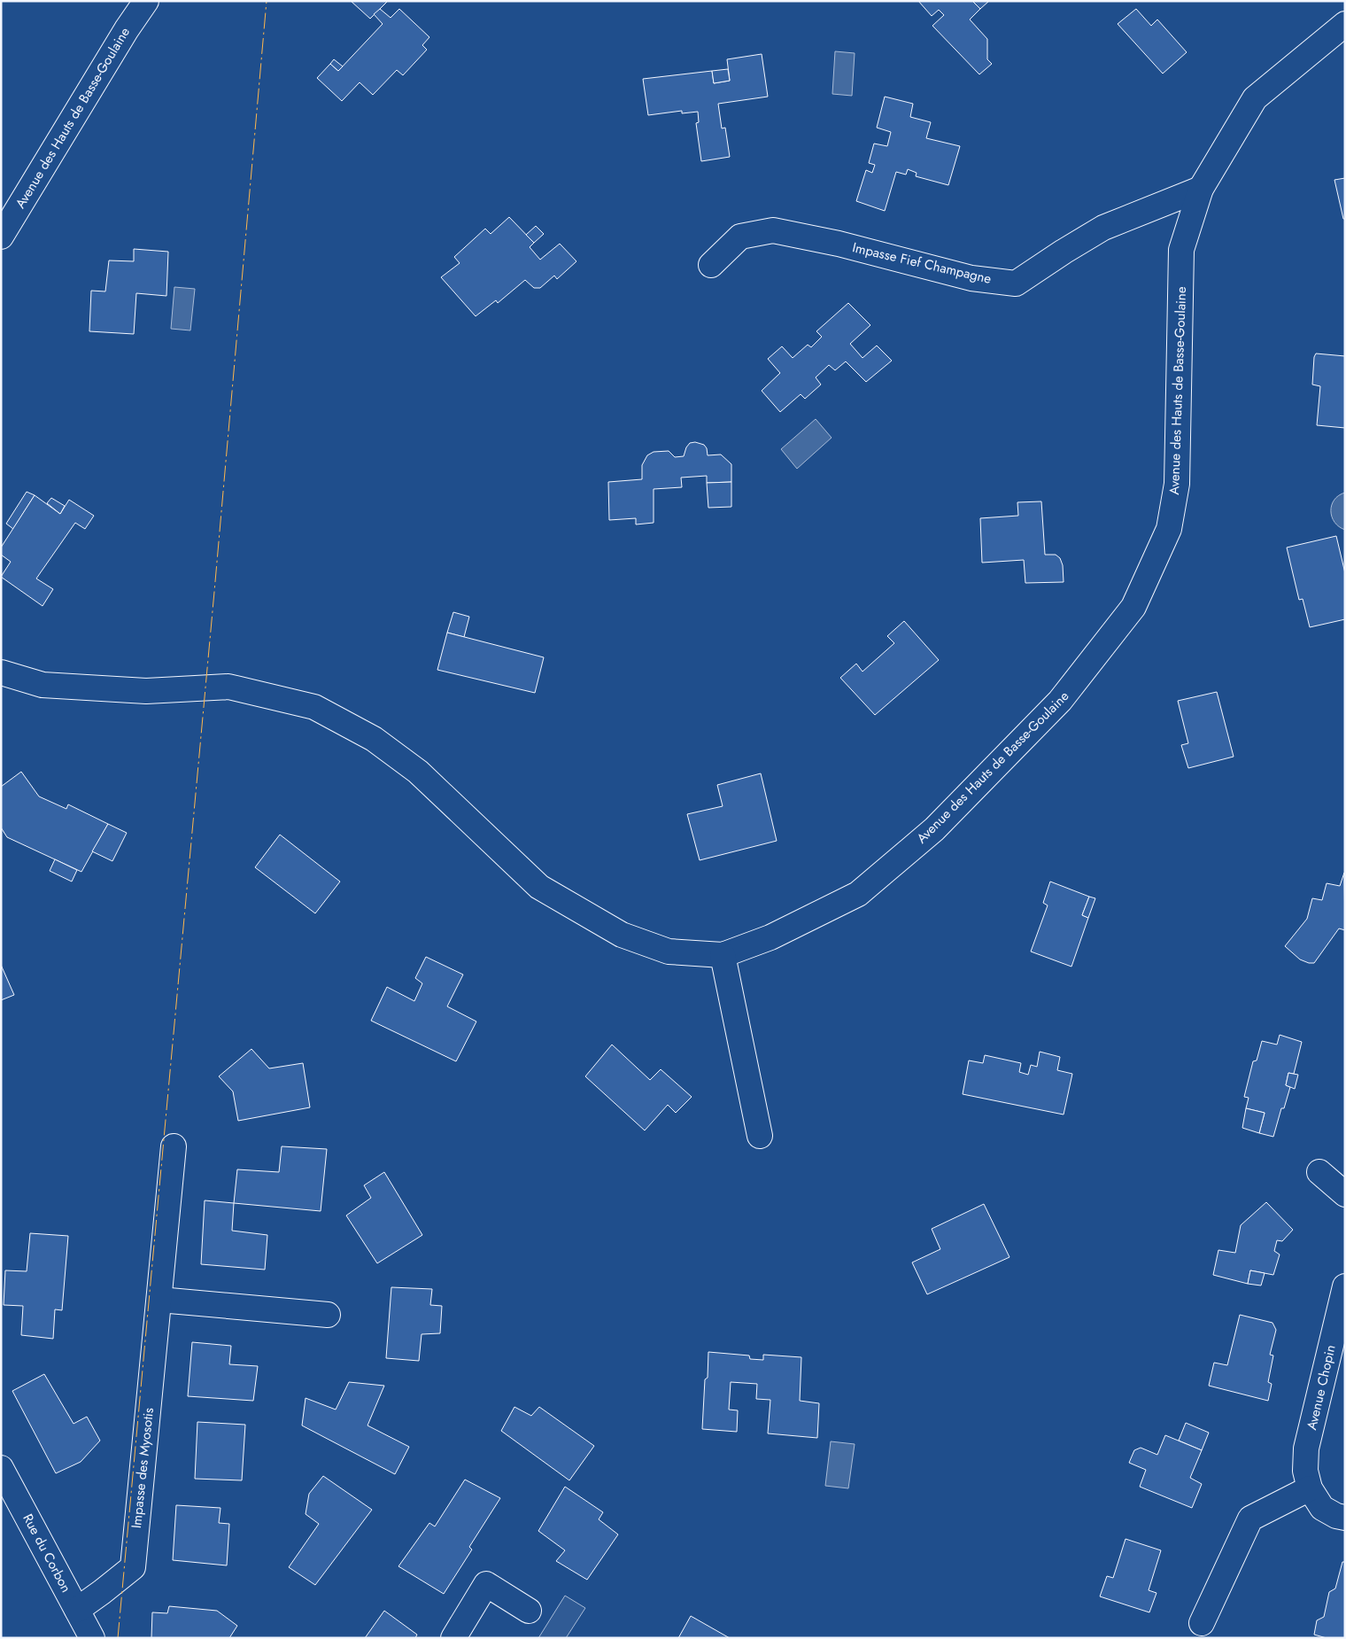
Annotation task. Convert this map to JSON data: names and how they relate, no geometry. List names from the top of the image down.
{
  "streets": {
    "street": [
      "Avenue des Hauts de Basse-Goulaine",
      "Impasse Fief Champagne",
      "Avenue Chopin",
      "Impasse des Myosotis",
      "Rue du Corbon"
    ]
  },
  "crossings": [
    ["Avenue des Hauts de Basse-Goulaine", "Impasse Fief Champagne"],
    ["Impasse des Myosotis", "Rue du Corbon"]
  ]
}
